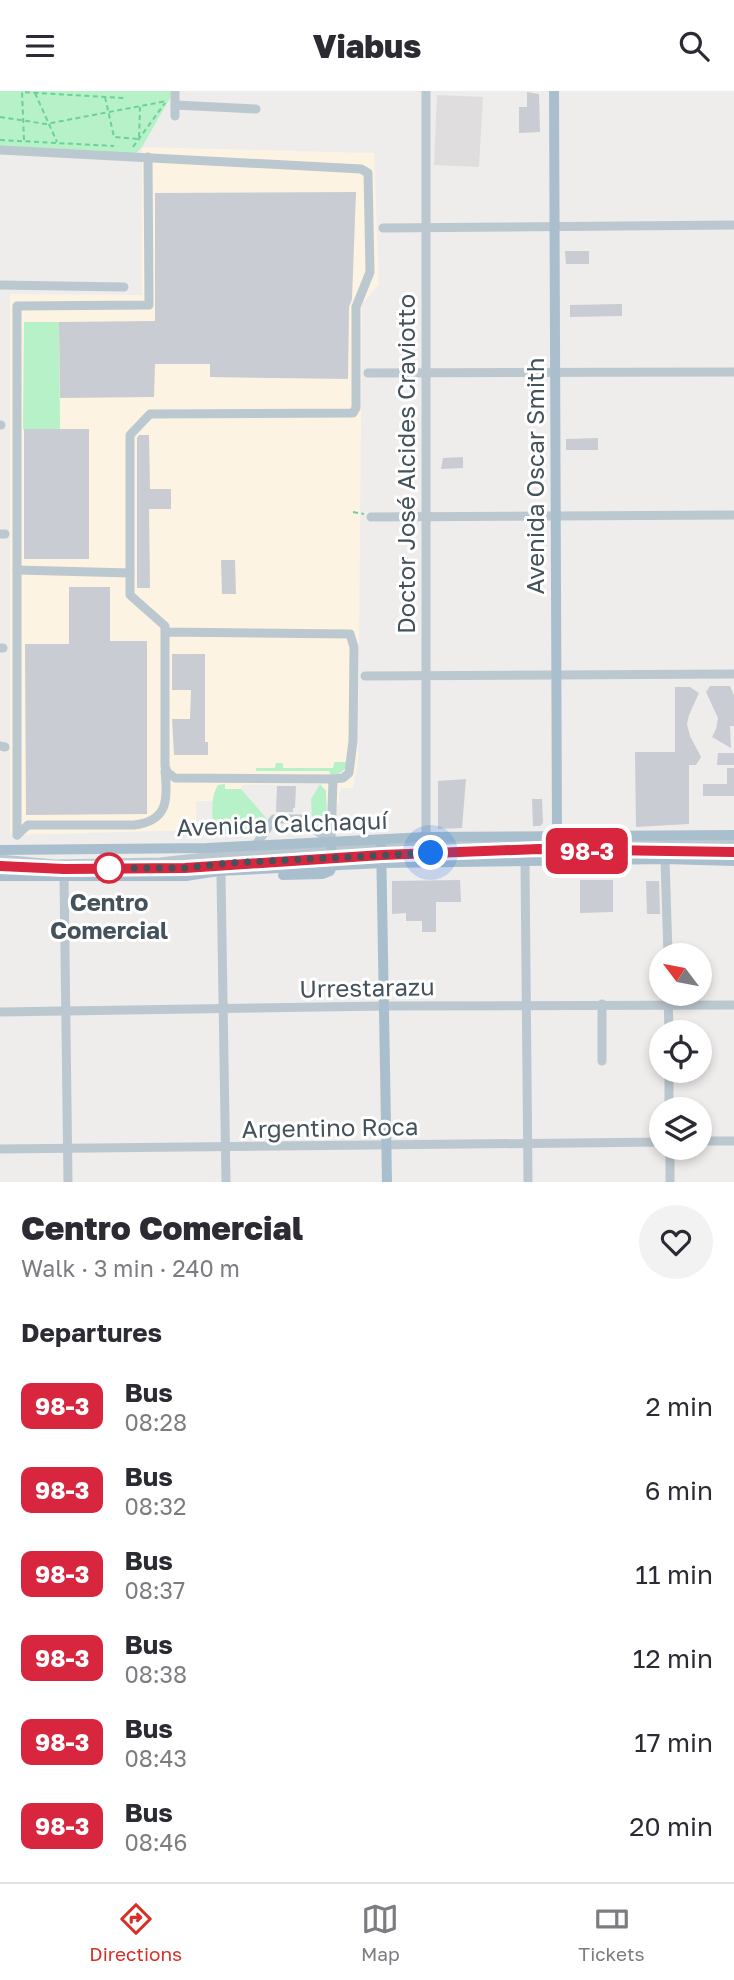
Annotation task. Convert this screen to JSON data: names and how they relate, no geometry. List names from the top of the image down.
{
  "streets": {
    "main road": ["Avenida Oscar Smith", "Avenida Calchaquí"],
    "street": ["Doctor José Alcides Craviotto", "Urrestarazu", "Argentino Roca"]
  },
  "crossings": [
    ["Doctor José Alcides Craviotto", "Avenida Calchaquí"],
    ["Avenida Oscar Smith", "Avenida Calchaquí"]
  ],
  "places": ["Centro Comercial"],
  "lines": ["bus line 98-3"],
  "north": "top left",
  "page": {
    "header": "Viabus",
    "on_map": "98-3",
    "heading": [
      ["Centro Comercial", "Walk · 3 min · 240 m"],
      "Departures"
    ],
    "list": [
      {
        "mark": "98-3",
        "name": "Bus",
        "note": "08:28",
        "value": "2 min"
      },
      {
        "mark": "98-3",
        "name": "Bus",
        "note": "08:32",
        "value": "6 min"
      },
      {
        "mark": "98-3",
        "name": "Bus",
        "note": "08:37",
        "value": "11 min"
      },
      {
        "mark": "98-3",
        "name": "Bus",
        "note": "08:38",
        "value": "12 min"
      },
      {
        "mark": "98-3",
        "name": "Bus",
        "note": "08:43",
        "value": "17 min"
      },
      {
        "mark": "98-3",
        "name": "Bus",
        "note": "08:46",
        "value": "20 min"
      }
    ],
    "tabs": ["Directions", "Map", "Tickets"]
  }
}
